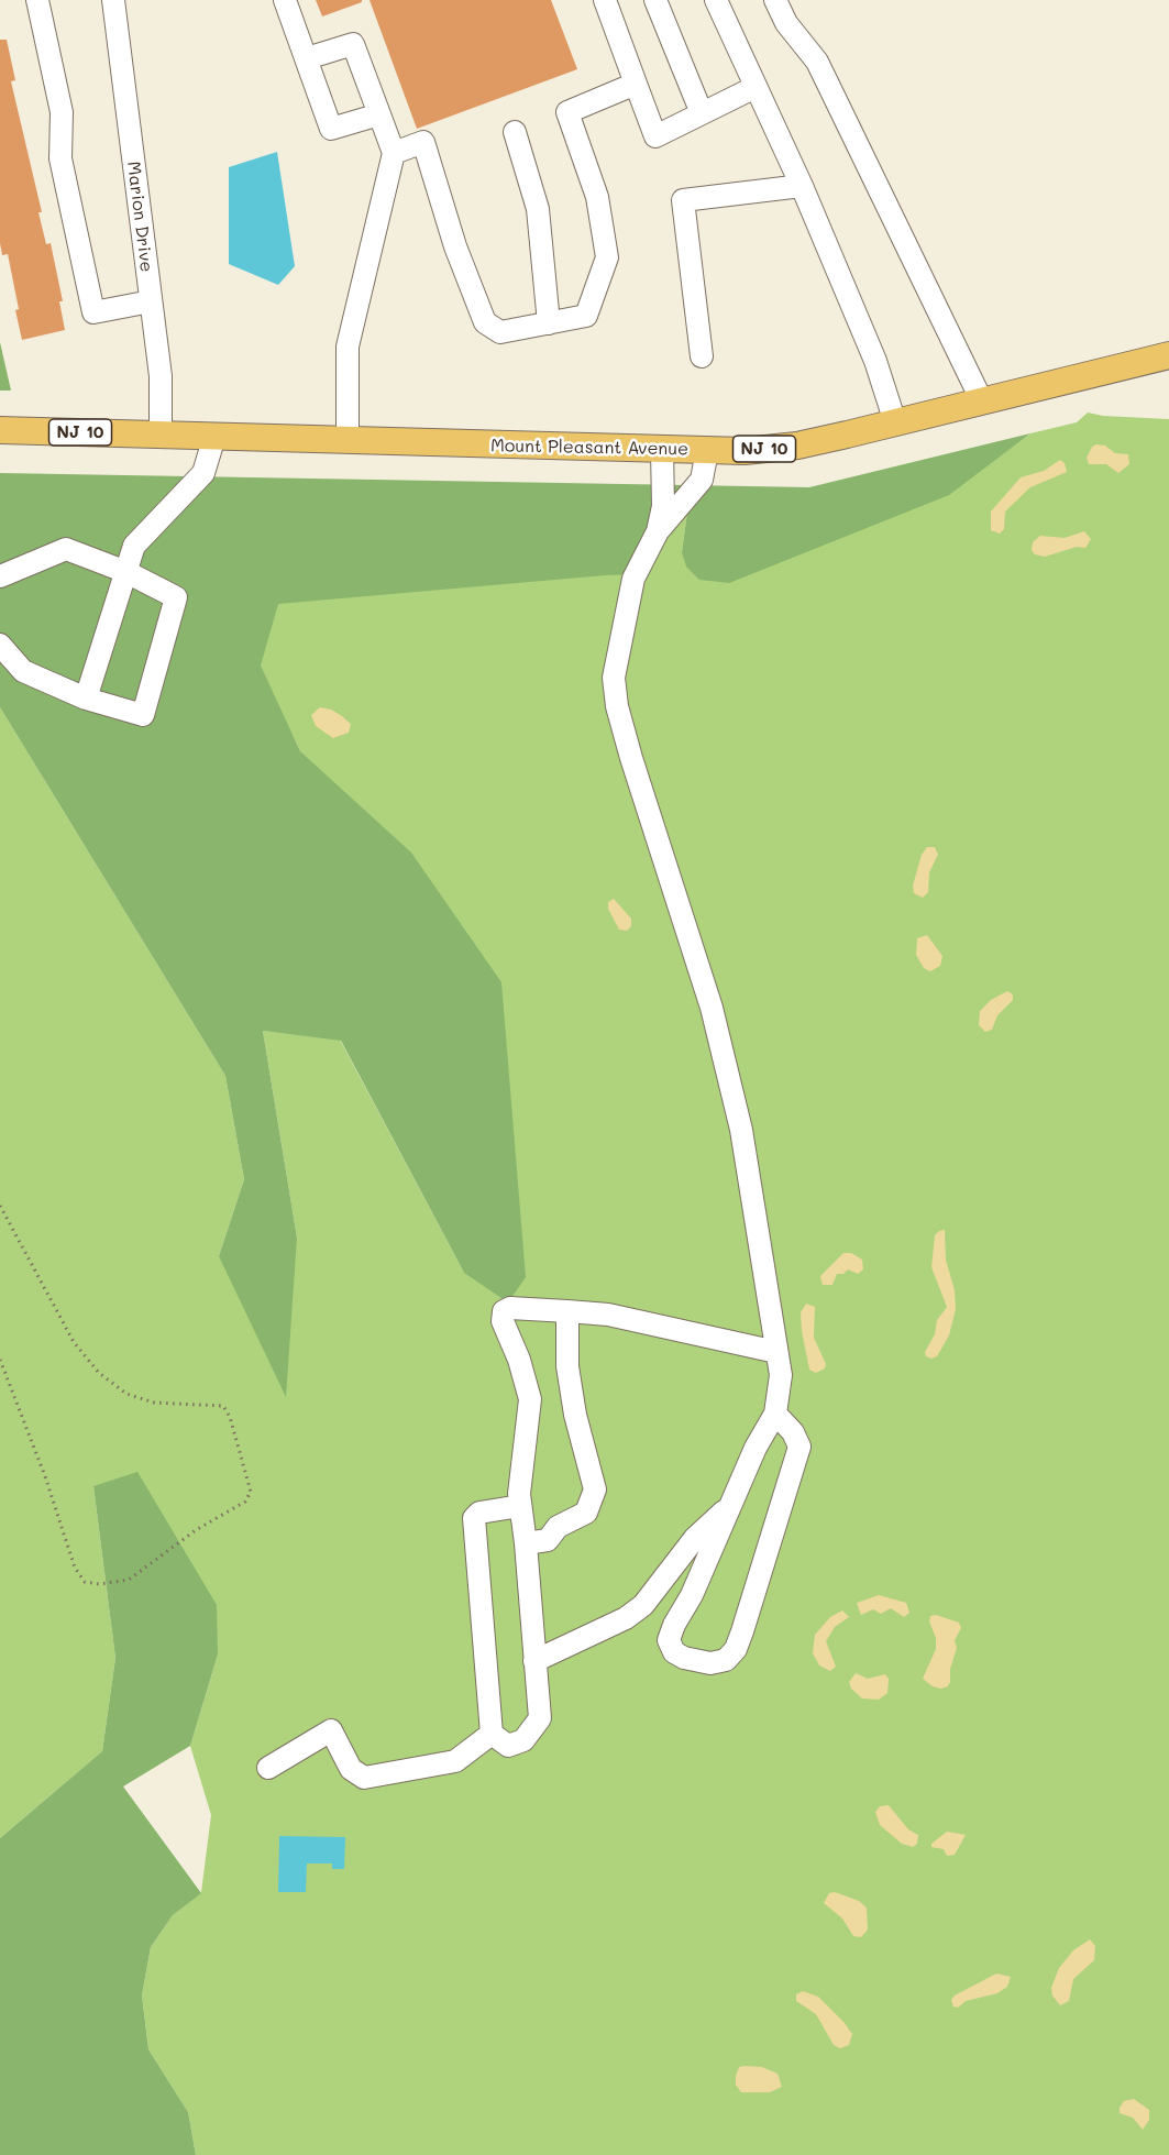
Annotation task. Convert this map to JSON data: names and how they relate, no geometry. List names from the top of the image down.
{
  "streets": {
    "main road": ["NJ 10", "Mount Pleasant Avenue"],
    "street": ["Marion Drive"]
  },
  "crossings": [
    ["Marion Drive", "Mount Pleasant Avenue"]
  ]
}
